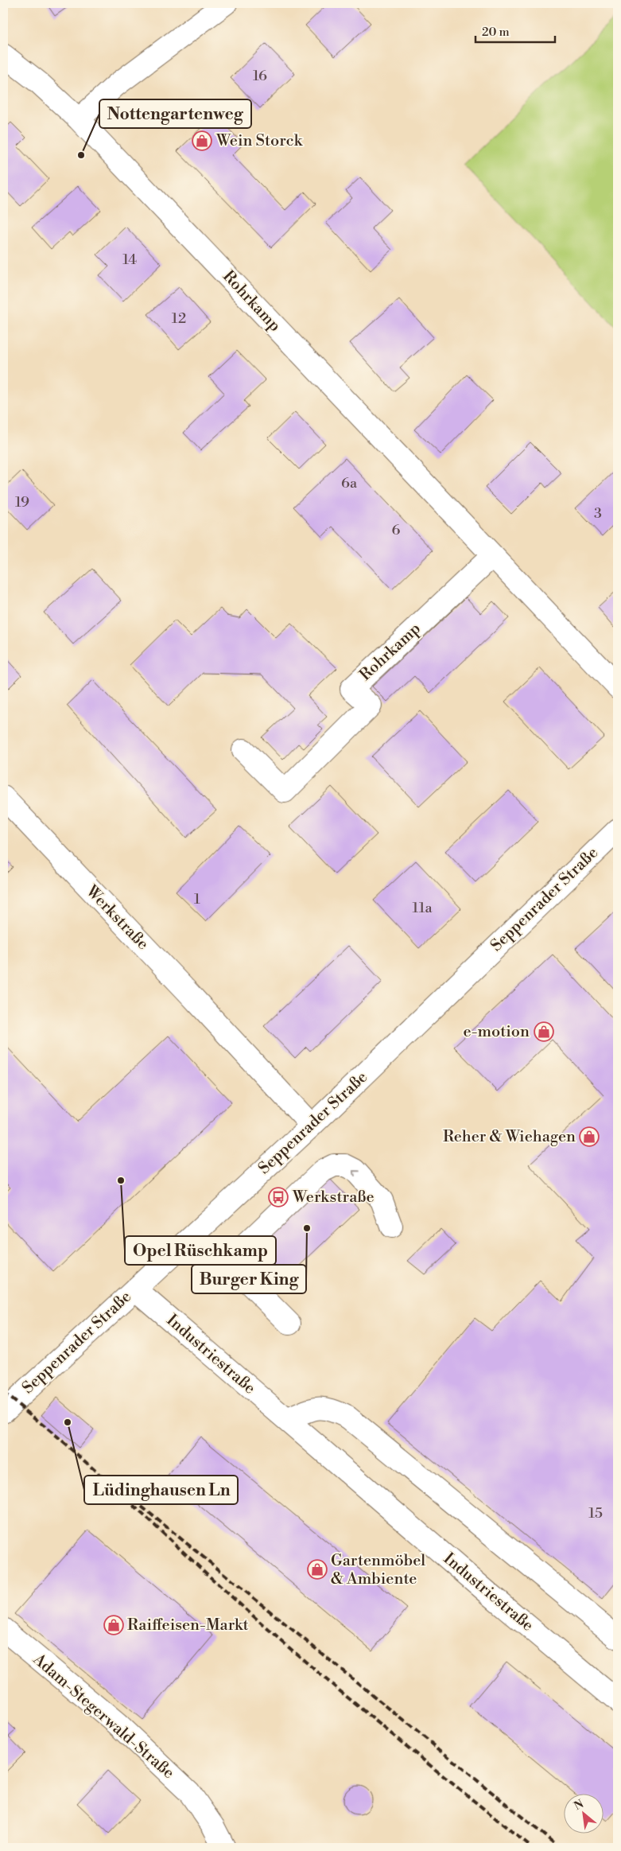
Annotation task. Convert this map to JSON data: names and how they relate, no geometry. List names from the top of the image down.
{
  "streets": {
    "street": [
      "Rohrkamp",
      "Seppenrader Straße",
      "Werkstraße",
      "Industriestraße",
      "Adam-Stegerwald-Straße"
    ]
  },
  "crossings": [
    ["Seppenrader Straße", "Werkstraße"],
    ["Seppenrader Straße", "Industriestraße"]
  ],
  "places": {
    "shop": [
      "Wein Storck",
      "e-motion",
      "Reher & Wiehagen",
      "Gartenmöbel & Ambiente",
      "Raiffeisen-Markt"
    ],
    "other": [
      "Nottengartenweg",
      "Opel Rüschkamp",
      "Burger King",
      "Lüdinghausen Ln"
    ],
    "bus stop": ["Werkstraße"]
  },
  "house_numbers": [
    "16",
    "14",
    "12",
    "6a",
    "19",
    "3",
    "6",
    "1",
    "11a",
    "15"
  ],
  "scale_bar": "20 m",
  "north": "top left"
}
